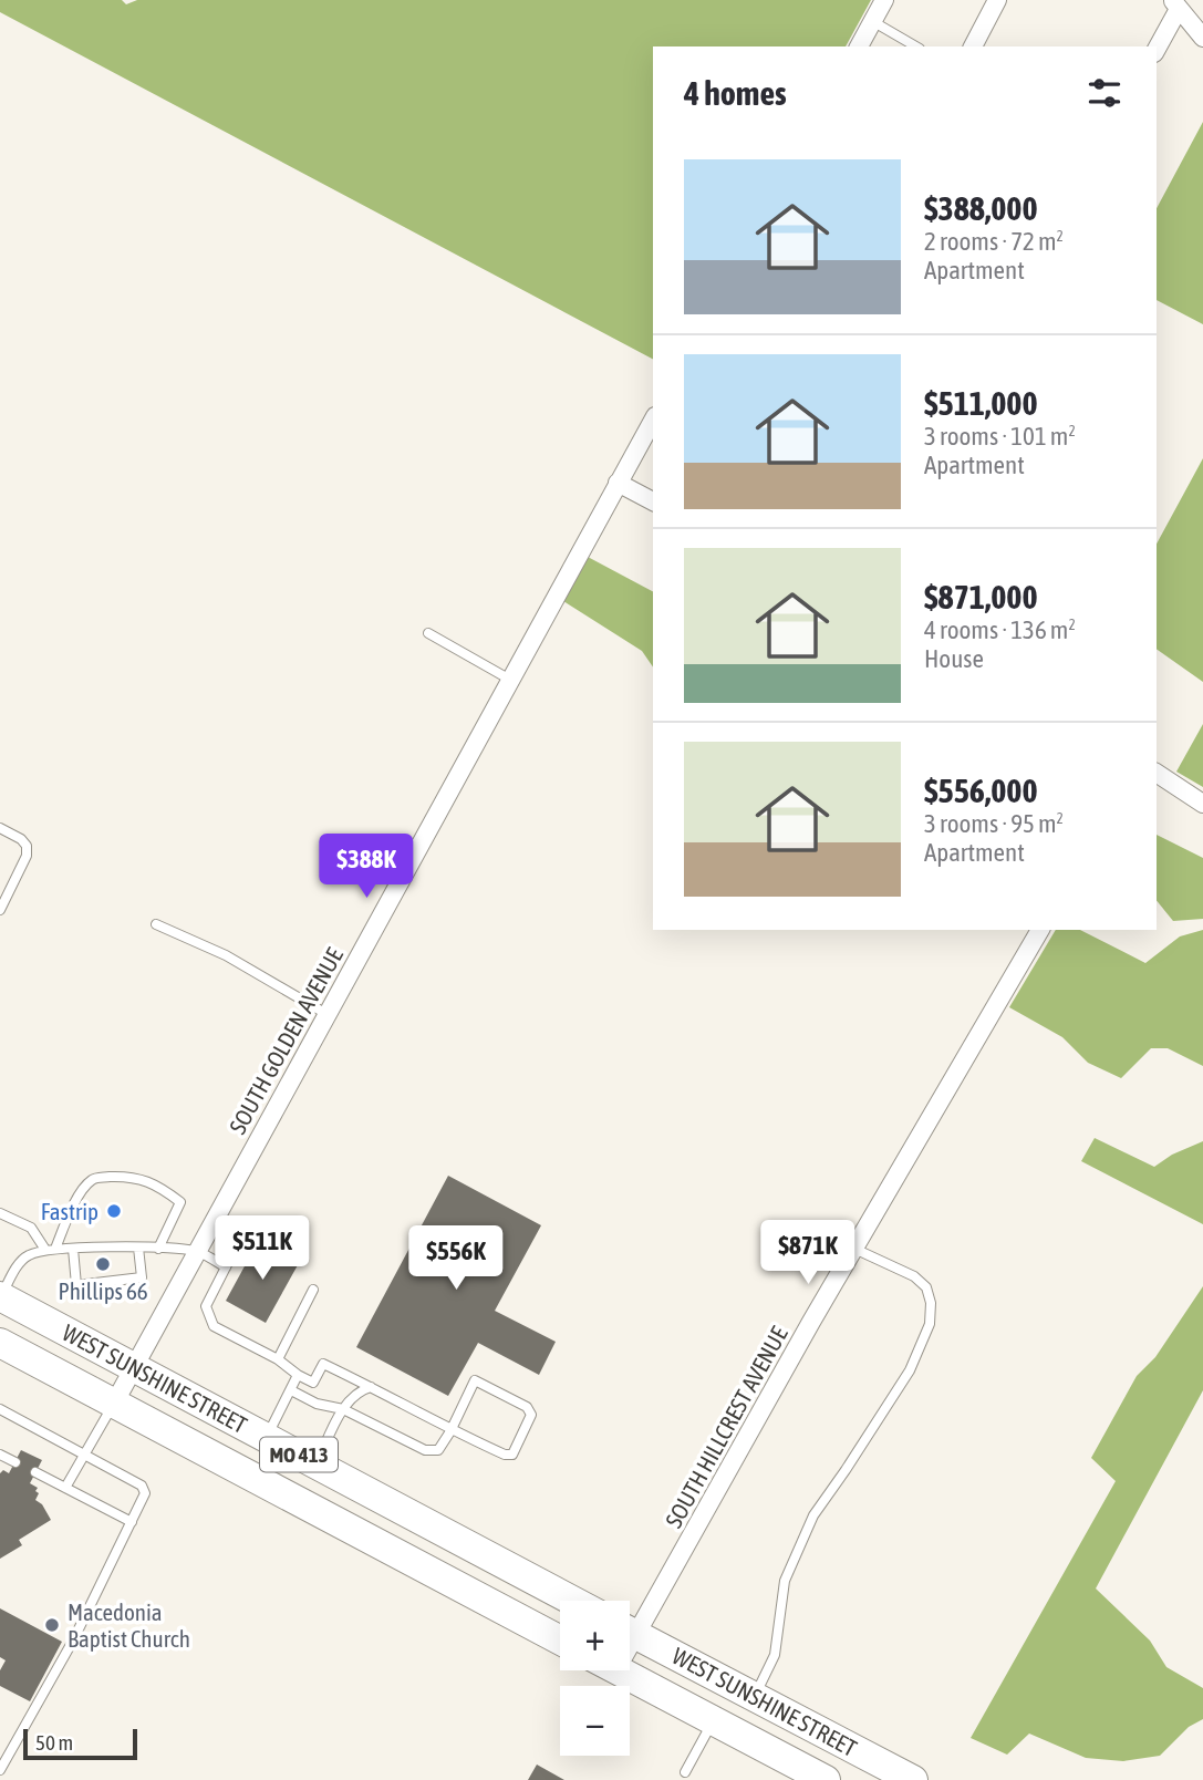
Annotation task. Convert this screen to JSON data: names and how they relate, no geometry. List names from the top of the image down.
{
  "streets": {
    "main road": ["WEST SUNSHINE STREET", "MO 413"],
    "street": ["SOUTH GOLDEN AVENUE", "SOUTH HILLCREST AVENUE"]
  },
  "crossings": [
    ["SOUTH GOLDEN AVENUE", "WEST SUNSHINE STREET"]
  ],
  "places": ["Fastrip", "Phillips 66", "Macedonia Baptist Church"],
  "scale_bar": "50 m",
  "page": {
    "heading": "4 homes",
    "list": [
      {
        "name": "$388,000",
        "note": "2 rooms · 72 m² · Apartment"
      },
      {
        "name": "$511,000",
        "note": "3 rooms · 101 m² · Apartment"
      },
      {
        "name": "$871,000",
        "note": "4 rooms · 136 m² · House"
      },
      {
        "name": "$556,000",
        "note": "3 rooms · 95 m² · Apartment"
      }
    ],
    "price": [
      "$388K",
      "$511K",
      "$871K",
      "$556K"
    ],
    "map_buttons": ["+", "−"],
    "scale": "50 m"
  }
}
